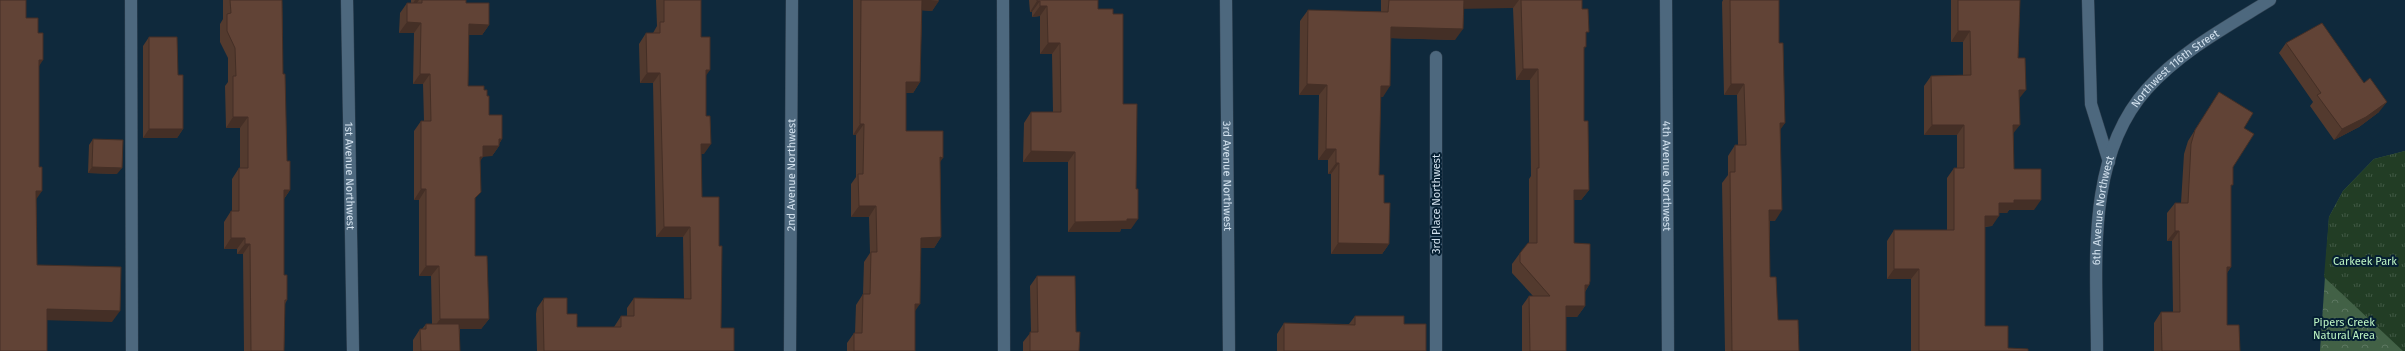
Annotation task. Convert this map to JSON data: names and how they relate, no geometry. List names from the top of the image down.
{
  "streets": {
    "street": [
      "Northwest 116th Street",
      "3rd Avenue Northwest",
      "1st Avenue Northwest",
      "2nd Avenue Northwest",
      "4th Avenue Northwest",
      "3rd Place Northwest",
      "6th Avenue Northwest"
    ]
  },
  "crossings": [
    ["Northwest 116th Street", "6th Avenue Northwest"]
  ],
  "parks": ["Carkeek Park", "Pipers Creek Natural Area"]
}
